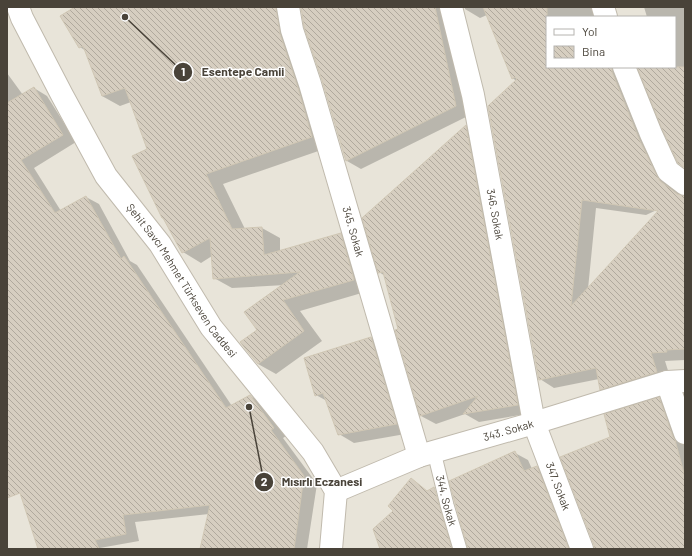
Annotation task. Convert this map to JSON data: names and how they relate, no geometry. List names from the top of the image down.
{
  "streets": {
    "street": [
      "346. Sokak",
      "345. Sokak",
      "Şehit Savcı Mehmet Türkseven Caddesi",
      "343. Sokak",
      "347. Sokak"
    ],
    "lane": ["344. Sokak"]
  },
  "crossings": [
    ["346. Sokak", "343. Sokak"],
    ["346. Sokak", "347. Sokak"],
    ["345. Sokak", "343. Sokak"],
    ["345. Sokak", "344. Sokak"],
    ["Şehit Savcı Mehmet Türkseven Caddesi", "343. Sokak"],
    ["343. Sokak", "347. Sokak"],
    ["343. Sokak", "344. Sokak"]
  ],
  "places": ["Esentepe Camii", "Mısırlı Eczanesi"],
  "legend": ["Yol", "Bina"]
}
